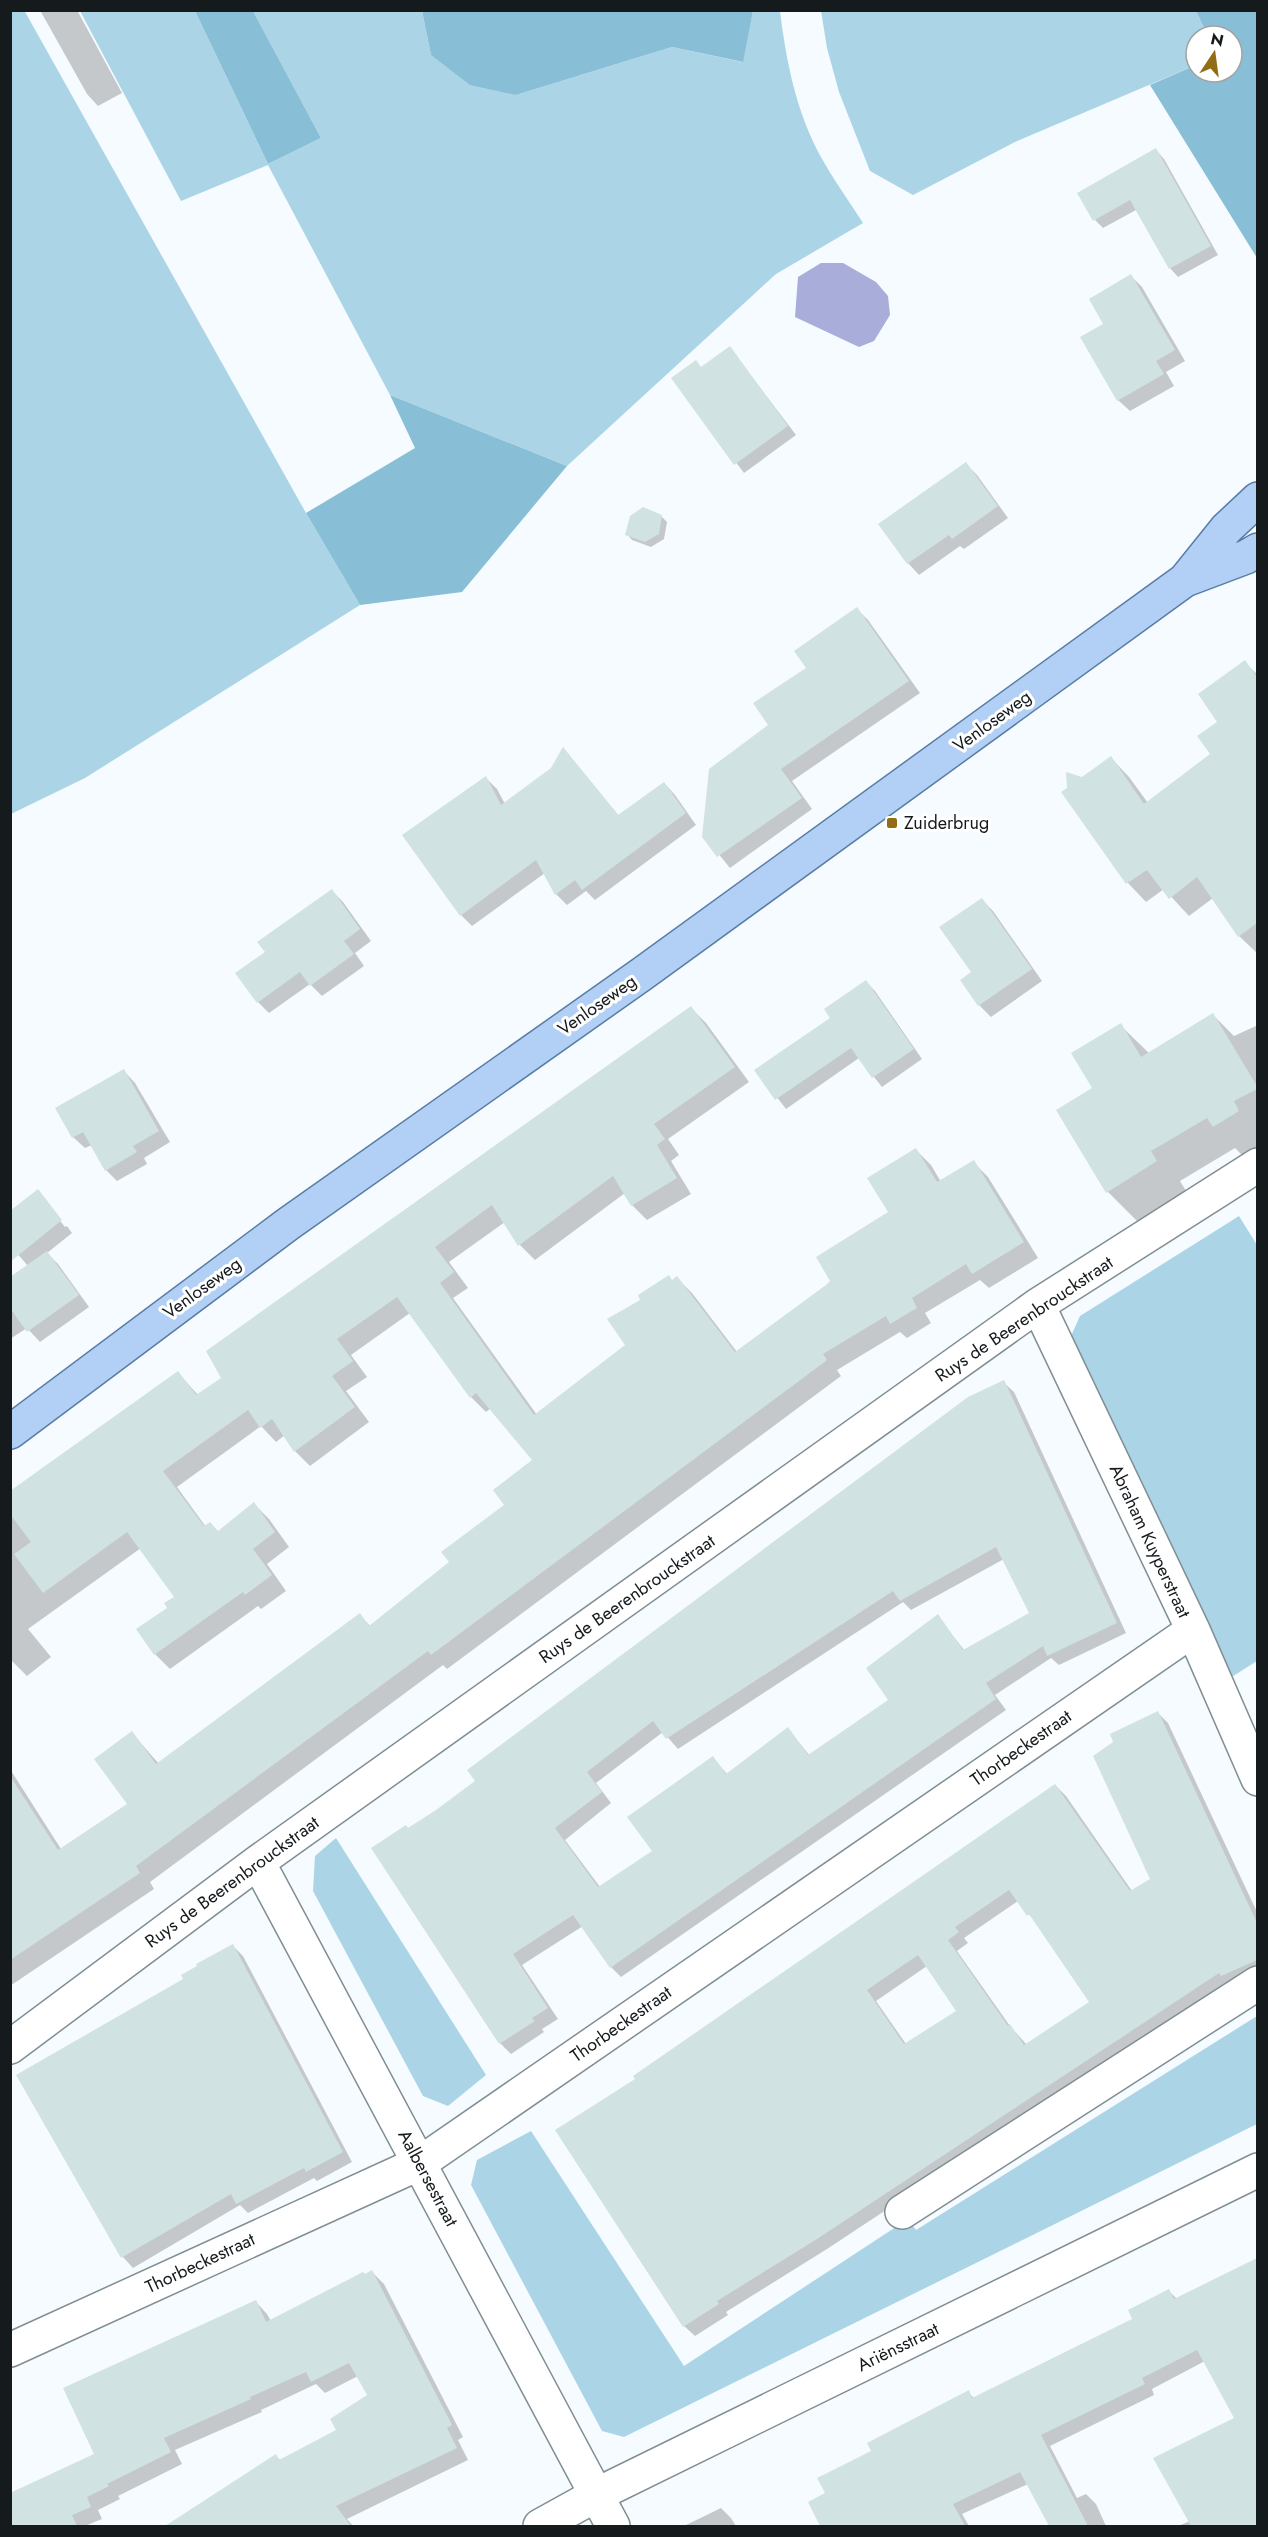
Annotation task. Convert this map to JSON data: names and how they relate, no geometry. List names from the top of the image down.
{
  "streets": {
    "main road": ["Venloseweg"],
    "street": [
      "Ruys de Beerenbrouckstraat",
      "Abraham Kuyperstraat",
      "Thorbeckestraat",
      "Aalbersestraat",
      "Ariënsstraat"
    ]
  },
  "crossings": [
    ["Ruys de Beerenbrouckstraat", "Abraham Kuyperstraat"],
    ["Ruys de Beerenbrouckstraat", "Aalbersestraat"],
    ["Abraham Kuyperstraat", "Thorbeckestraat"],
    ["Thorbeckestraat", "Aalbersestraat"],
    ["Aalbersestraat", "Ariënsstraat"]
  ],
  "places": {
    "transit": ["Zuiderbrug"]
  },
  "north": "top"
}
